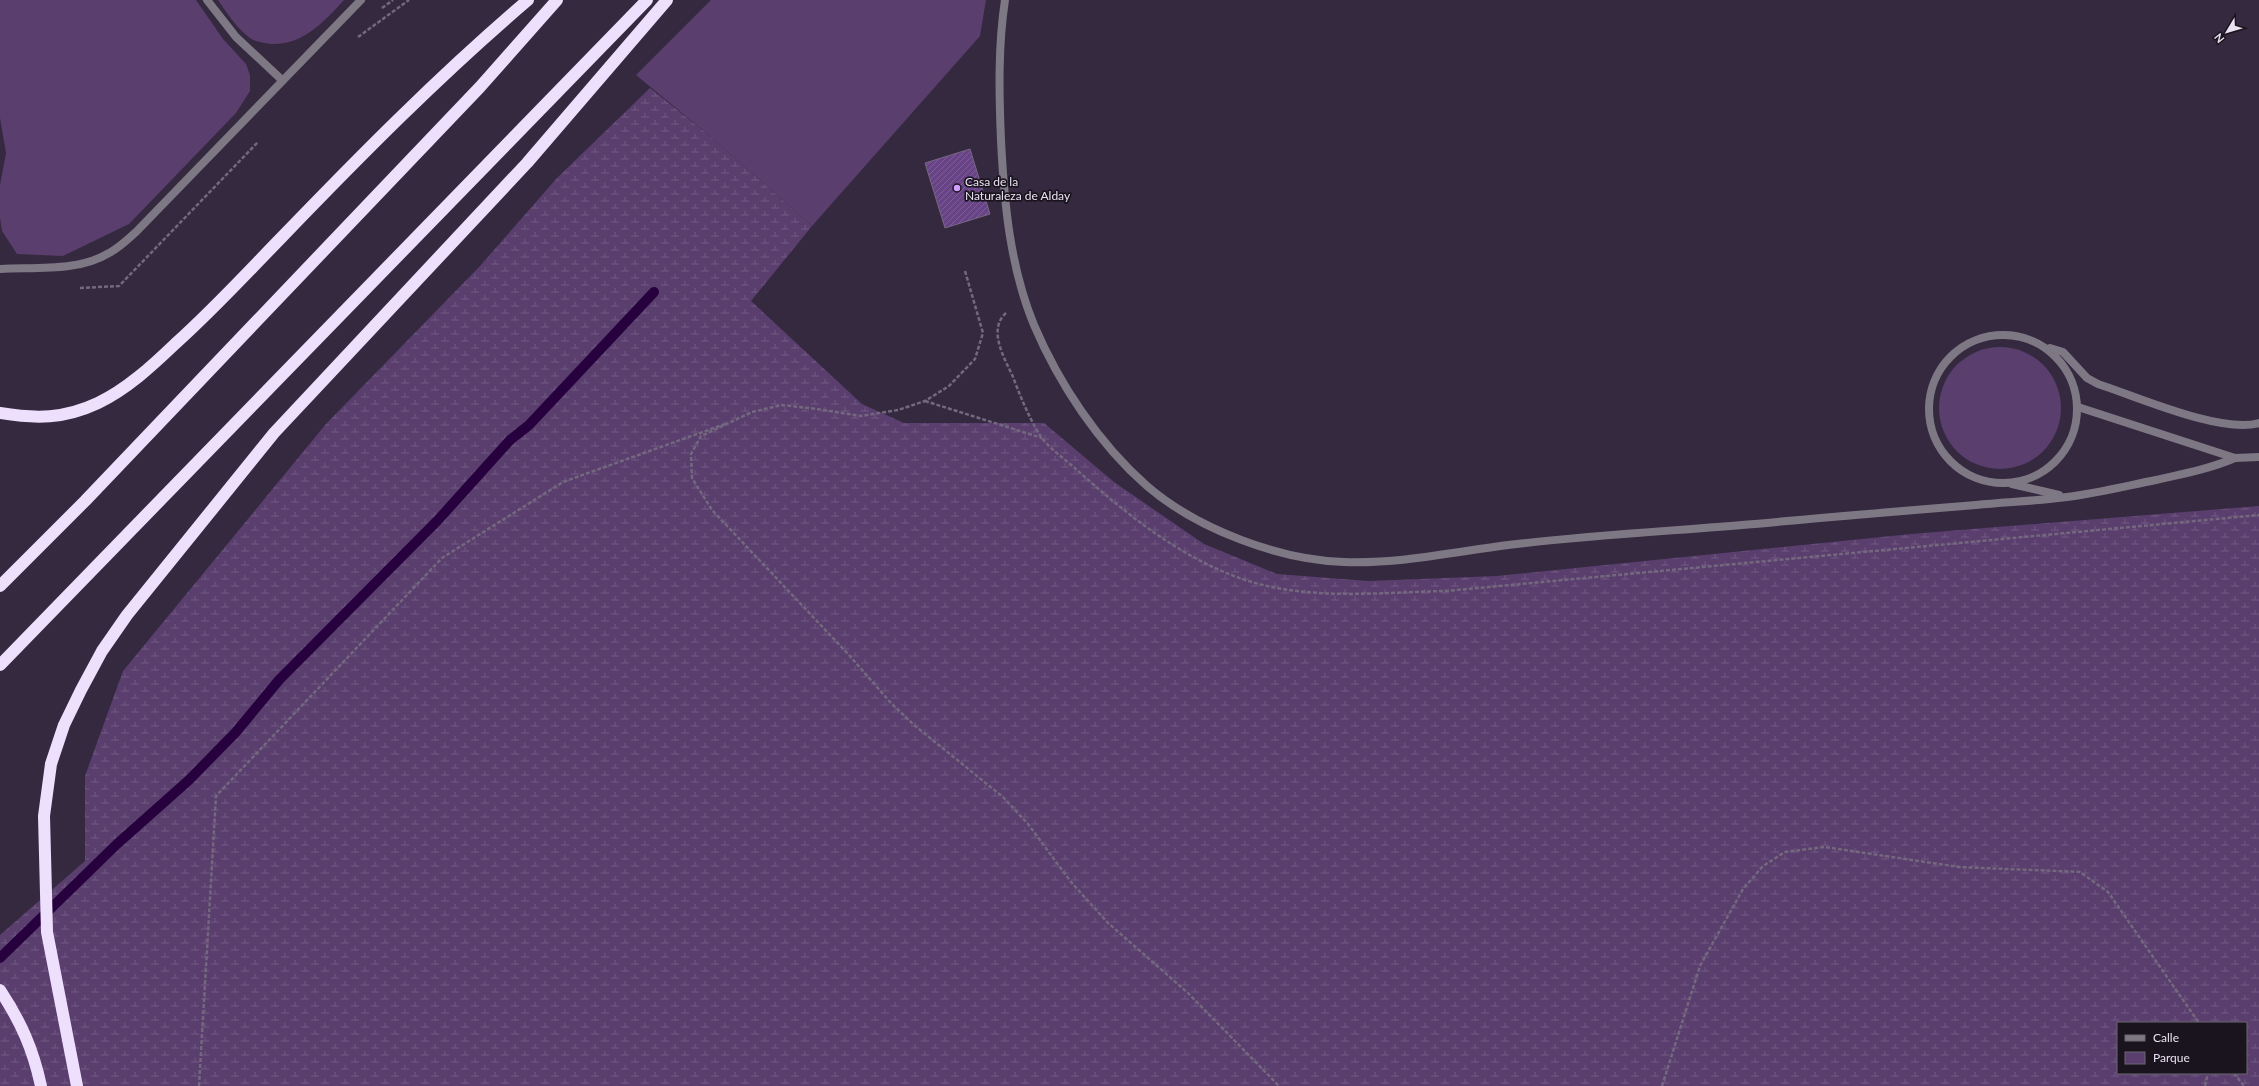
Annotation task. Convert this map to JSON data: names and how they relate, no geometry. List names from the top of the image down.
{
  "places": ["Casa de la Naturaleza de Alday"],
  "legend": ["Calle", "Parque"],
  "north": "bottom left"
}
